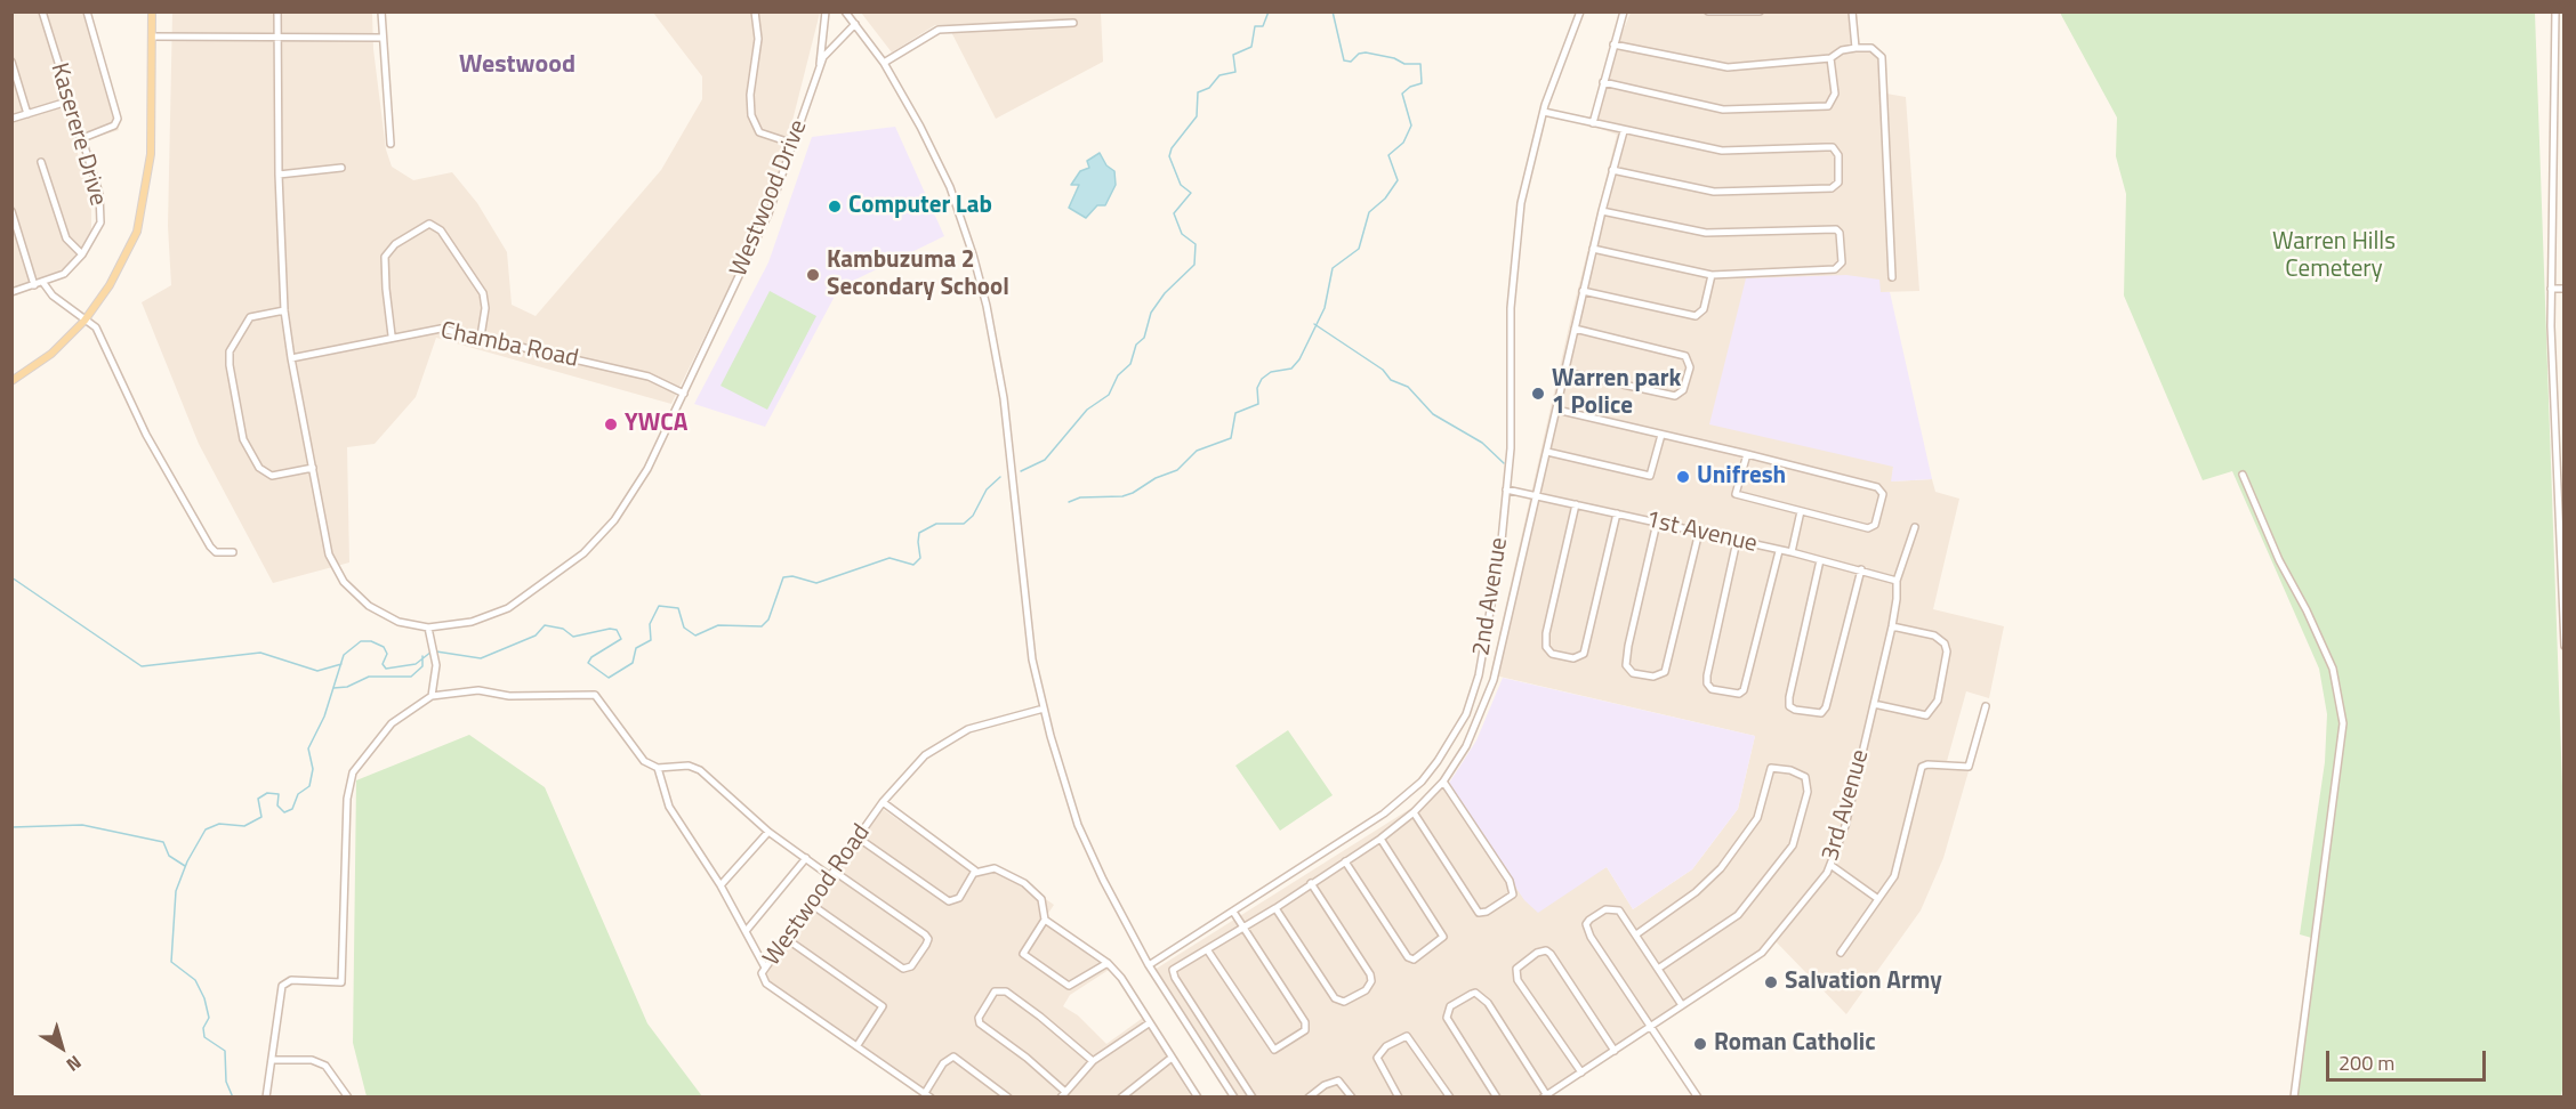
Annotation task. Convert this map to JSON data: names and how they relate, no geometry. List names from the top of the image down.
{
  "streets": {
    "street": [
      "Kaserere Drive",
      "Westwood Drive",
      "Chamba Road",
      "1st Avenue",
      "2nd Avenue",
      "3rd Avenue",
      "Westwood Road"
    ]
  },
  "crossings": [
    ["Westwood Drive", "Chamba Road"],
    ["1st Avenue", "2nd Avenue"],
    ["1st Avenue", "3rd Avenue"]
  ],
  "districts": ["Westwood"],
  "parks": ["Warren Hills Cemetery"],
  "places": [
    "Computer Lab",
    "Kambuzuma 2 Secondary School",
    "Warren park 1 Police",
    "YWCA",
    "Unifresh",
    "Salvation Army",
    "Roman Catholic"
  ],
  "scale_bar": "200 m",
  "north": "bottom right"
}
